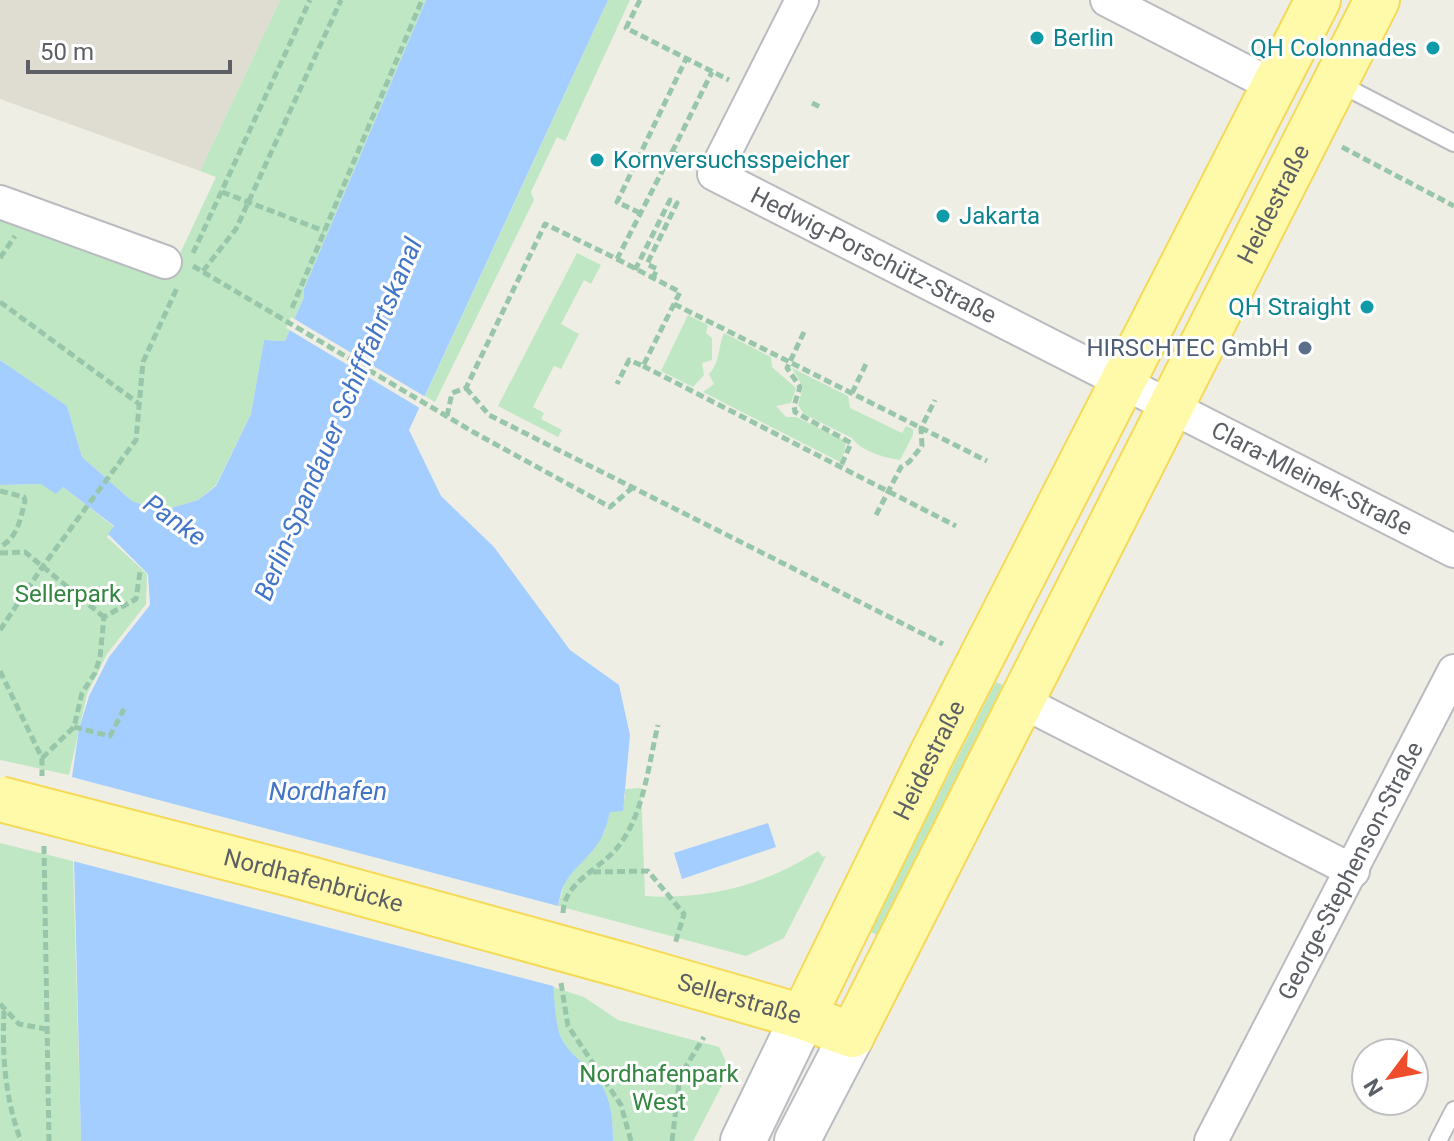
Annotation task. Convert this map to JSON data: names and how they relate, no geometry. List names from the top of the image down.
{
  "streets": {
    "main road": ["Heidestraße", "Nordhafenbrücke", "Sellerstraße"],
    "street": ["Hedwig-Porschütz-Straße", "Clara-Mleinek-Straße", "George-Stephenson-Straße"]
  },
  "crossings": [
    ["Heidestraße", "Hedwig-Porschütz-Straße"],
    ["Heidestraße", "Clara-Mleinek-Straße"],
    ["Heidestraße", "Sellerstraße"],
    ["Nordhafenbrücke", "Sellerstraße"]
  ],
  "water": ["Berlin-Spandauer Schifffahrtskanal", "Panke", "Nordhafen"],
  "parks": ["Sellerpark", "Nordhafenpark West"],
  "places": [
    "Berlin",
    "QH Colonnades",
    "Kornversuchsspeicher",
    "Jakarta",
    "QH Straight",
    "HIRSCHTEC GmbH"
  ],
  "scale_bar": "50 m",
  "north": "bottom left"
}
